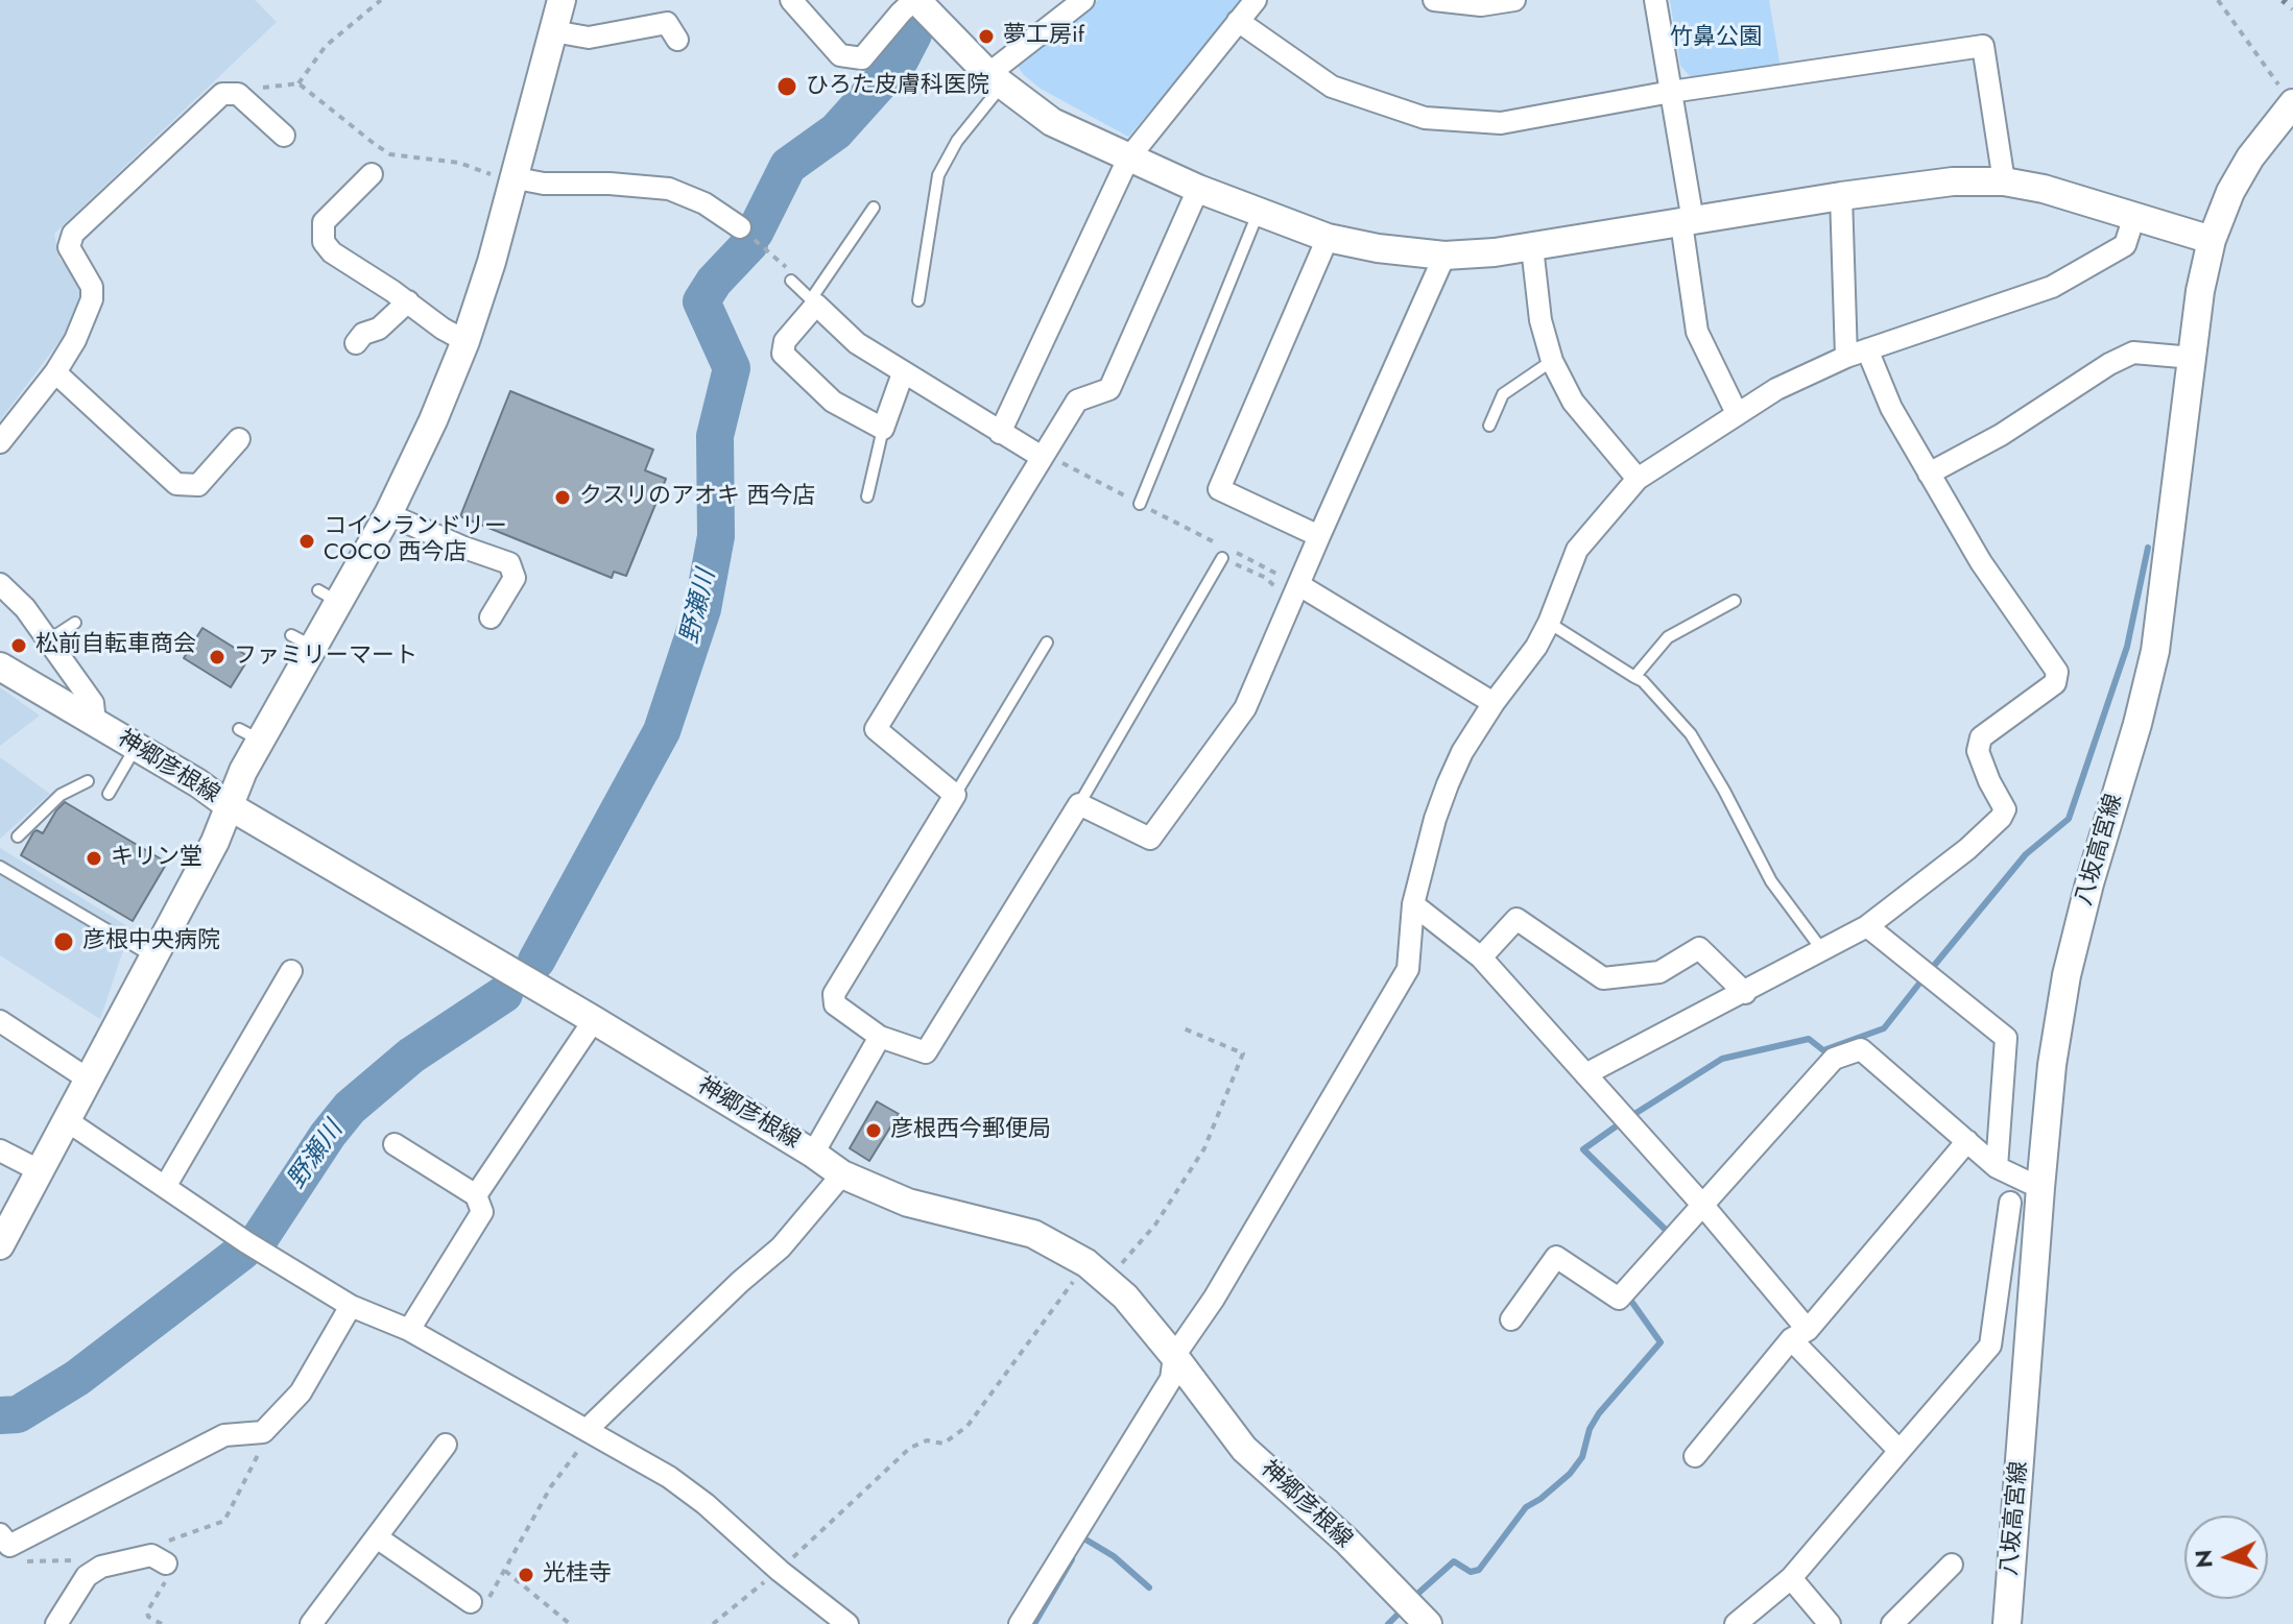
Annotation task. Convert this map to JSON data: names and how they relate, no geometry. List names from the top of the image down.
{
  "streets": {
    "main road": ["神郷彦根線", "八坂高宮線"]
  },
  "water": ["野瀬川"],
  "parks": ["竹鼻公園"],
  "places": [
    "夢工房if",
    "ひろた皮膚科医院",
    "クスリのアオキ 西今店",
    "コインランドリー COCO 西今店",
    "松前自転車商会",
    "ファミリーマート",
    "キリン堂",
    "彦根中央病院",
    "彦根西今郵便局",
    "光桂寺"
  ],
  "north": "left"
}
